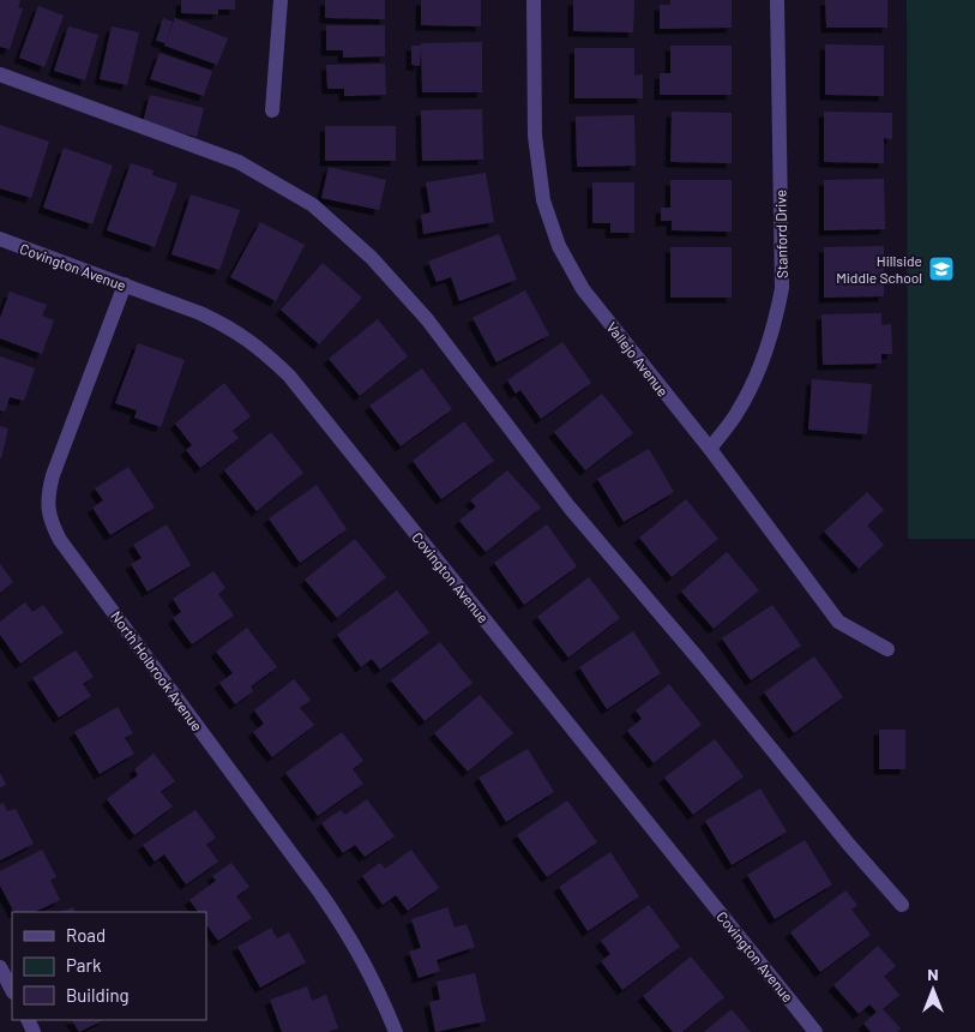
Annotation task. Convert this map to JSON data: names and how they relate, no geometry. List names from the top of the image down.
{
  "streets": {
    "street": [
      "Stanford Drive",
      "Covington Avenue",
      "Vallejo Avenue",
      "North Holbrook Avenue"
    ]
  },
  "crossings": [
    ["Stanford Drive", "Vallejo Avenue"],
    ["Covington Avenue", "North Holbrook Avenue"]
  ],
  "places": {
    "school or university": ["Hillside Middle School"]
  },
  "legend": ["Road", "Park", "Building"],
  "north": "top"
}
